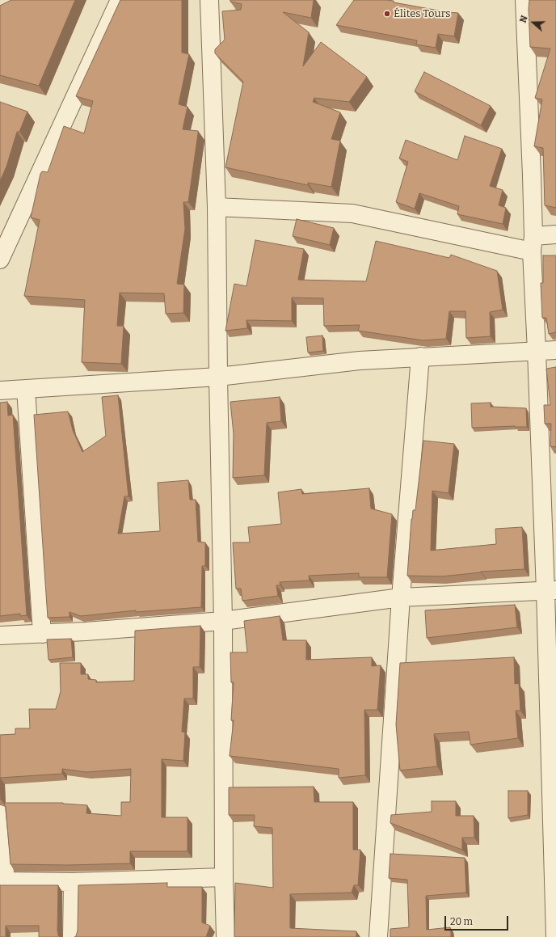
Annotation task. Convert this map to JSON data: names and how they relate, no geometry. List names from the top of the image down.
{
  "places": ["Élites Tours"],
  "scale_bar": "20 m",
  "north": "left"
}
